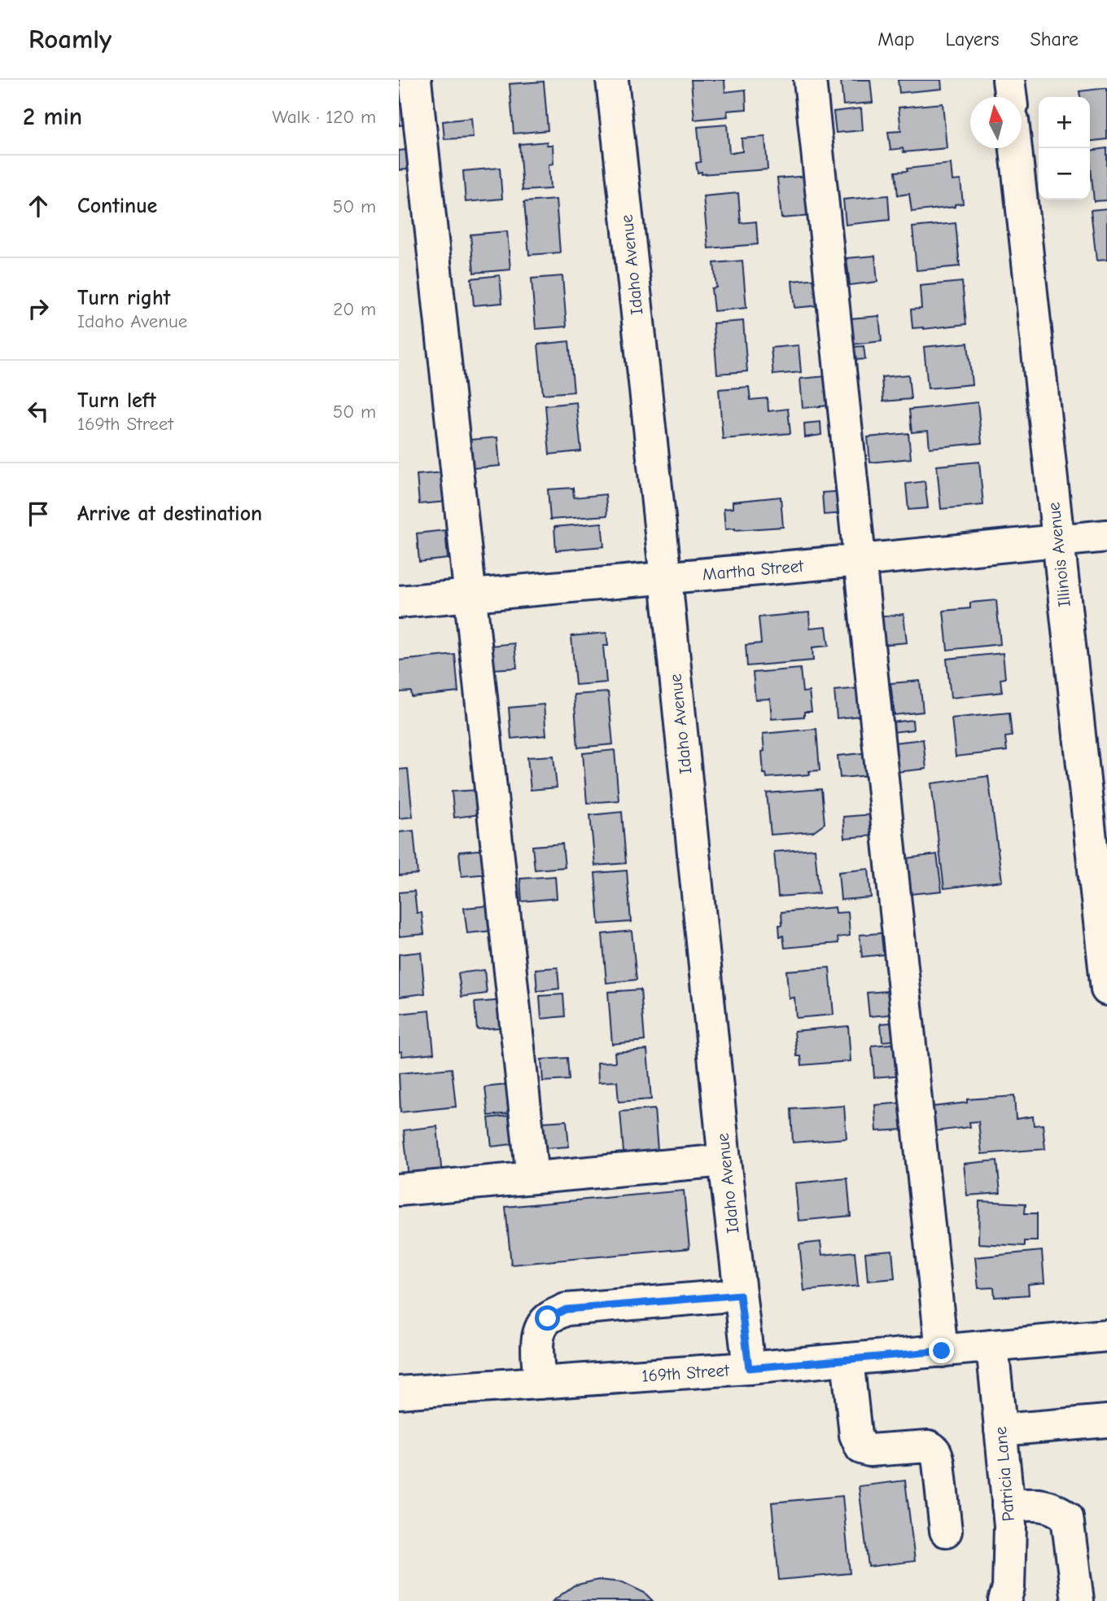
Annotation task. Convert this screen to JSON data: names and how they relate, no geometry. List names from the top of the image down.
{
  "streets": {
    "street": [
      "Idaho Avenue",
      "Illinois Avenue",
      "Martha Street",
      "169th Street",
      "Patricia Lane"
    ]
  },
  "crossings": [
    ["Idaho Avenue", "Martha Street"],
    ["Idaho Avenue", "169th Street"],
    ["Illinois Avenue", "Martha Street"],
    ["169th Street", "Patricia Lane"]
  ],
  "north": "top",
  "page": {
    "header": "Roamly",
    "nav": ["Map", "Layers", "Share"],
    "heading": ["2 min", "Walk · 120 m"],
    "map_buttons": ["+", "−"],
    "list": [
      ["Continue", "50 m"],
      ["Turn right", "Idaho Avenue", "20 m"],
      ["Turn left", "169th Street", "50 m"],
      "Arrive at destination"
    ]
  }
}
